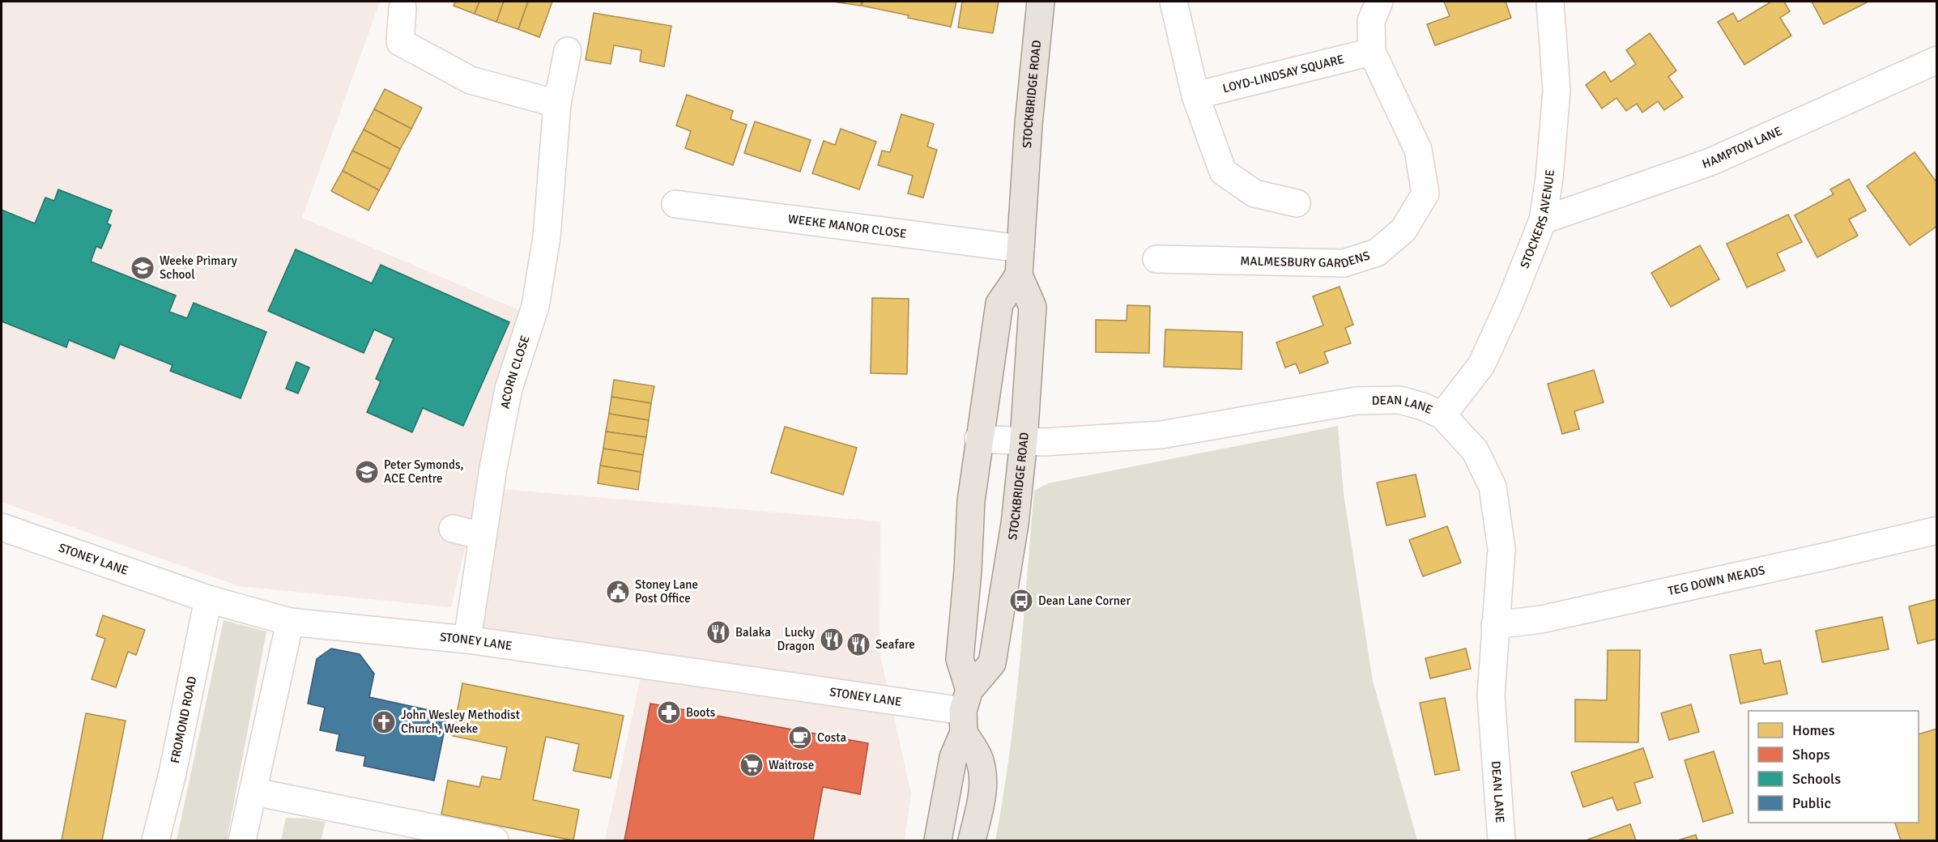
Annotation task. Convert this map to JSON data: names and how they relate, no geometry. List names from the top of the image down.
{
  "streets": {
    "main road": ["STOCKBRIDGE ROAD"],
    "street": [
      "LOYD-LINDSAY SQUARE",
      "HAMPTON LANE",
      "STOCKERS AVENUE",
      "WEEKE MANOR CLOSE",
      "MALMESBURY GARDENS",
      "ACORN CLOSE",
      "DEAN LANE",
      "STONEY LANE",
      "TEG DOWN MEADS",
      "FROMOND ROAD"
    ]
  },
  "crossings": [
    ["LOYD-LINDSAY SQUARE", "MALMESBURY GARDENS"],
    ["STOCKBRIDGE ROAD", "WEEKE MANOR CLOSE"],
    ["STOCKBRIDGE ROAD", "DEAN LANE"],
    ["STOCKBRIDGE ROAD", "STONEY LANE"],
    ["HAMPTON LANE", "STOCKERS AVENUE"],
    ["STOCKERS AVENUE", "DEAN LANE"],
    ["ACORN CLOSE", "STONEY LANE"],
    ["DEAN LANE", "TEG DOWN MEADS"],
    ["STONEY LANE", "FROMOND ROAD"]
  ],
  "places": {
    "school or university": ["Weeke Primary School", "Peter Symonds, ACE Centre"],
    "public building": ["Stoney Lane Post Office"],
    "bus stop": ["Dean Lane Corner"],
    "restaurant": ["Balaka", "Lucky Dragon", "Seafare"],
    "pharmacy": ["Boots"],
    "church": ["John Wesley Methodist Church, Weeke"],
    "cafe": ["Costa"],
    "supermarket": ["Waitrose"]
  },
  "legend": [
    "Homes",
    "Shops",
    "Schools",
    "Public"
  ]
}
